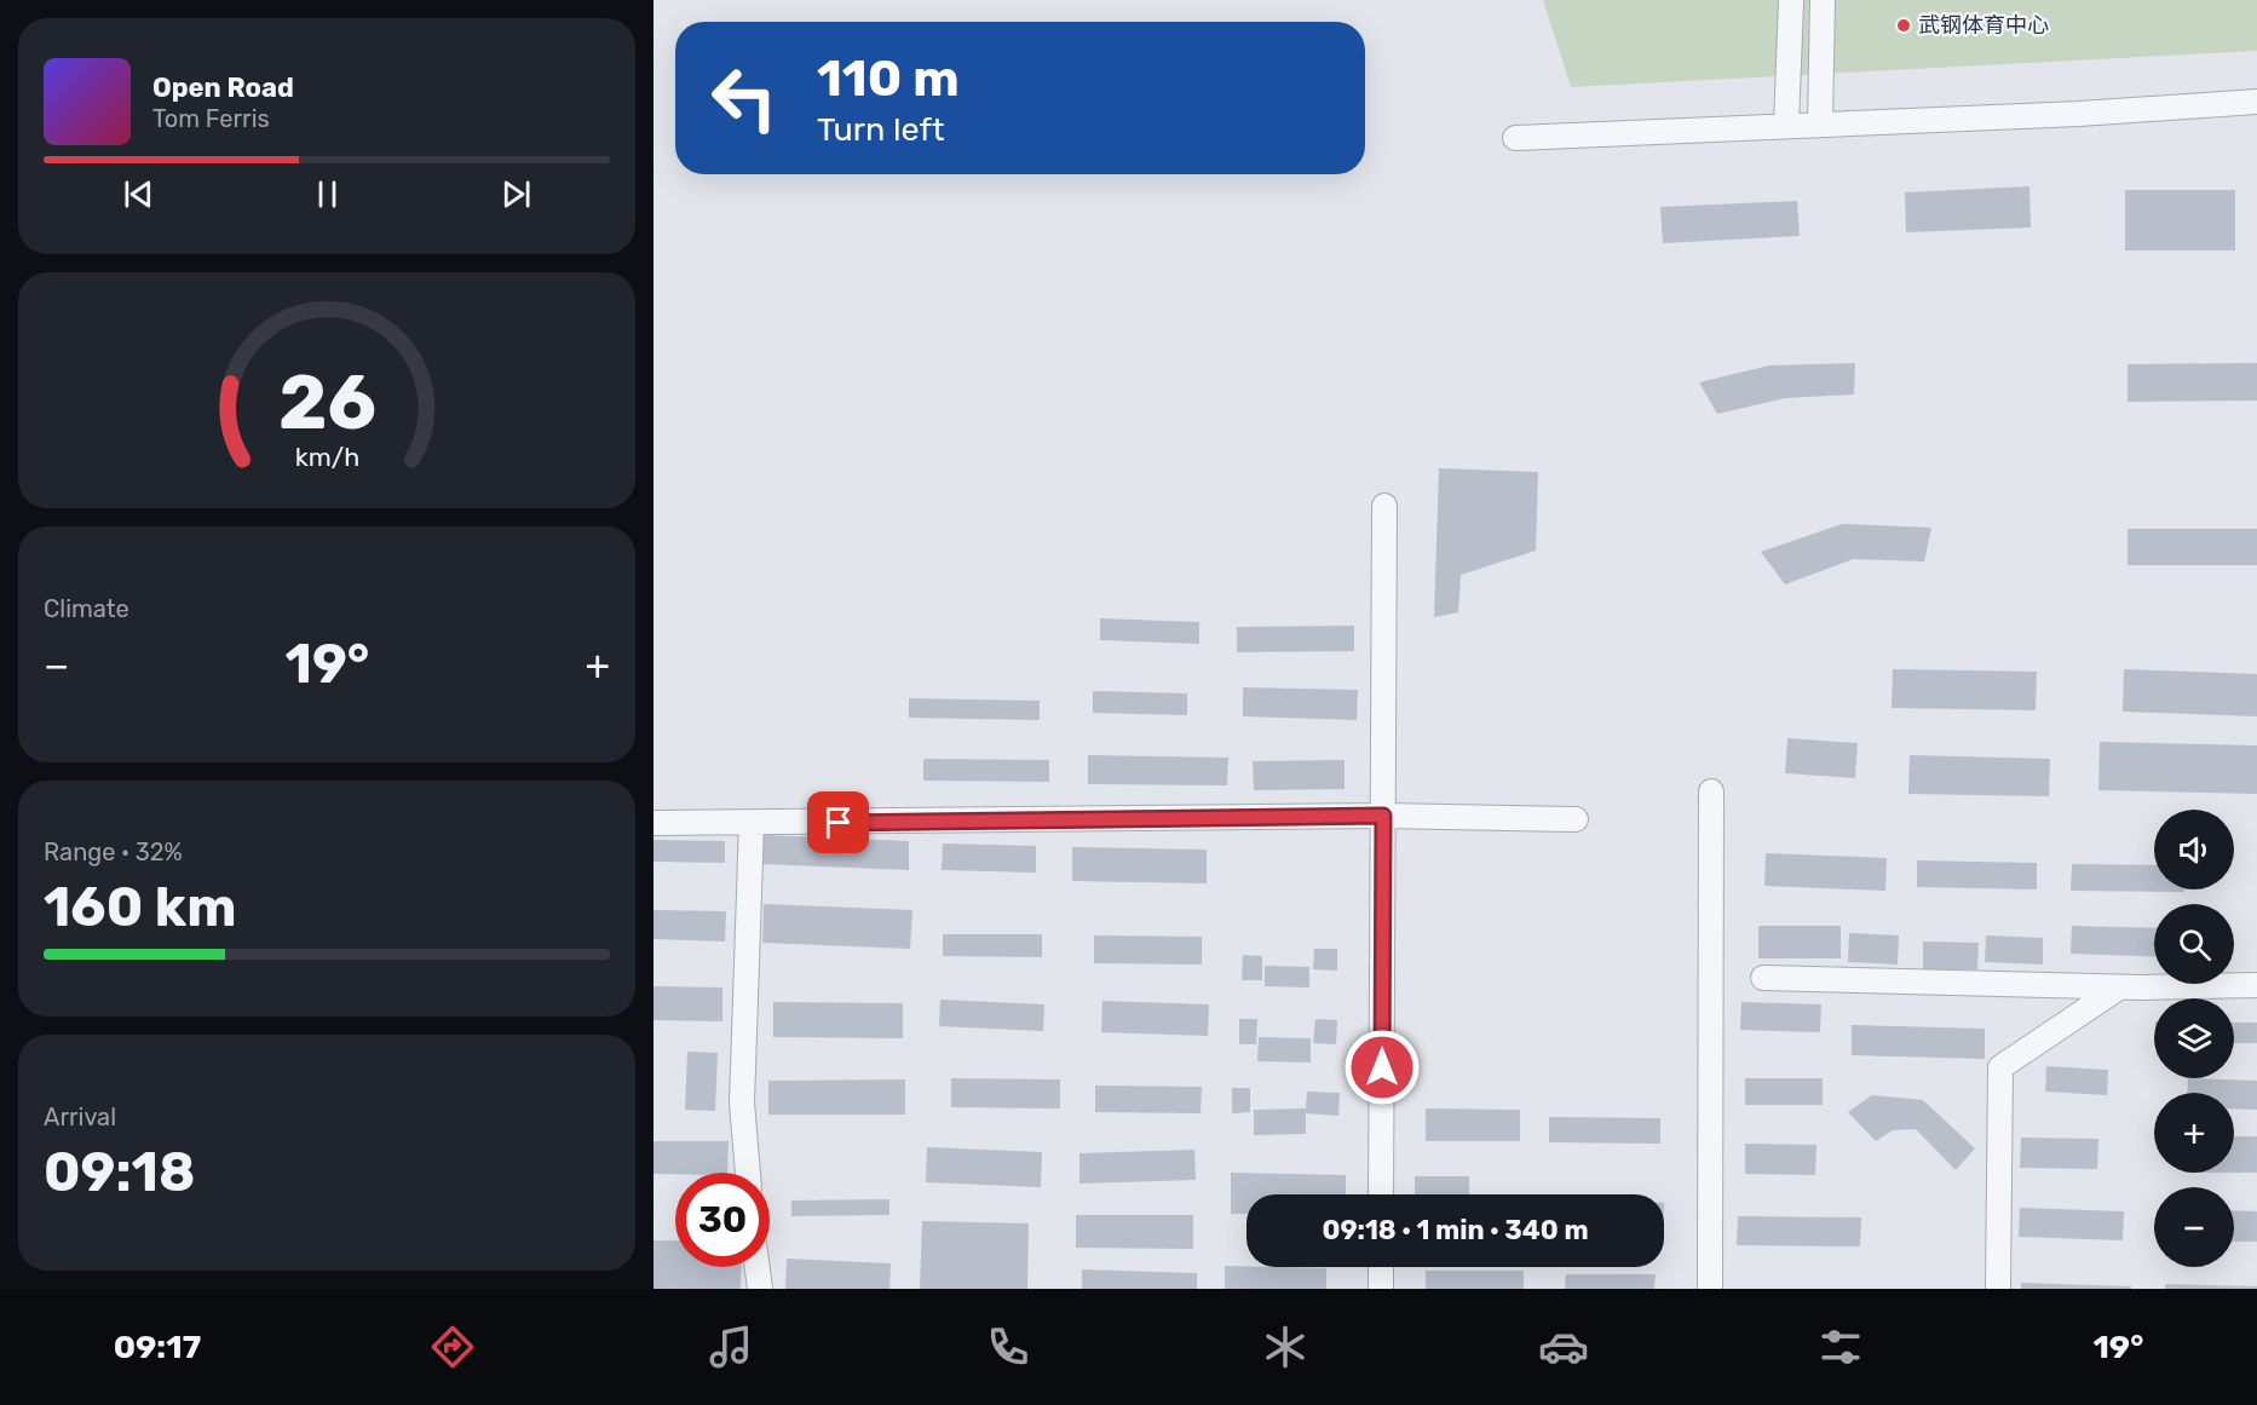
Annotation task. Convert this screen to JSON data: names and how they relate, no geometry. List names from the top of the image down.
{
  "places": ["武钢体育中心"],
  "page": {
    "turn": ["110 m", "Turn left"],
    "song": ["Open Road", "Tom Ferris"],
    "tile": [
      "Climate",
      ["Range · 32%", "160 km"],
      ["Arrival", "09:18"]
    ],
    "heat": ["−", "19°", "+"],
    "map_buttons": ["+", "−"],
    "limit": "30",
    "trip": "09:18 · 1 min · 340 m",
    "tabs": ["09:17", "19°"],
    "gauge": ["26", "km/h"]
  }
}
